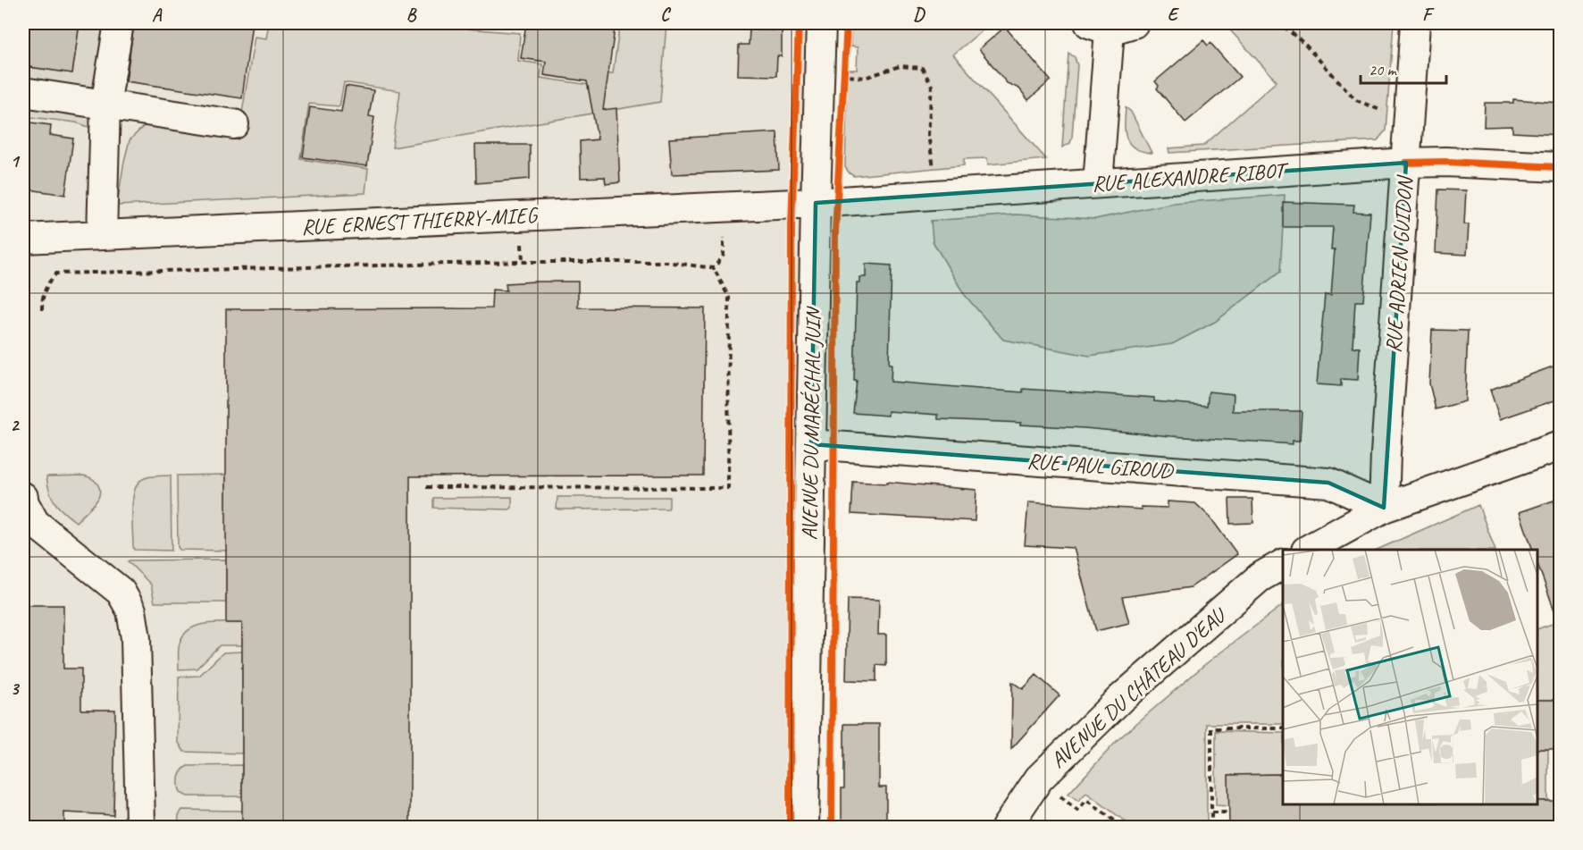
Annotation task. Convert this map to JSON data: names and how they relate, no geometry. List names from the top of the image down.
{
  "streets": {
    "street": [
      "RUE ALEXANDRE RIBOT",
      "RUE ERNEST THIERRY-MIEG",
      "RUE ADRIEN GUIDON",
      "AVENUE DU MARÉCHAL JUIN",
      "RUE PAUL GIROUD",
      "AVENUE DU CHÂTEAU D'EAU"
    ]
  },
  "crossings": [
    ["RUE ALEXANDRE RIBOT", "RUE ERNEST THIERRY-MIEG"],
    ["RUE ALEXANDRE RIBOT", "RUE ADRIEN GUIDON"],
    ["RUE ALEXANDRE RIBOT", "AVENUE DU MARÉCHAL JUIN"],
    ["RUE ERNEST THIERRY-MIEG", "AVENUE DU MARÉCHAL JUIN"],
    ["RUE ADRIEN GUIDON", "RUE PAUL GIROUD"],
    ["AVENUE DU MARÉCHAL JUIN", "RUE PAUL GIROUD"]
  ],
  "scale_bar": "20 m",
  "grid": {
    "columns": [
      "A",
      "B",
      "C",
      "D",
      "E",
      "F"
    ],
    "rows": ["1", "2", "3"]
  }
}
